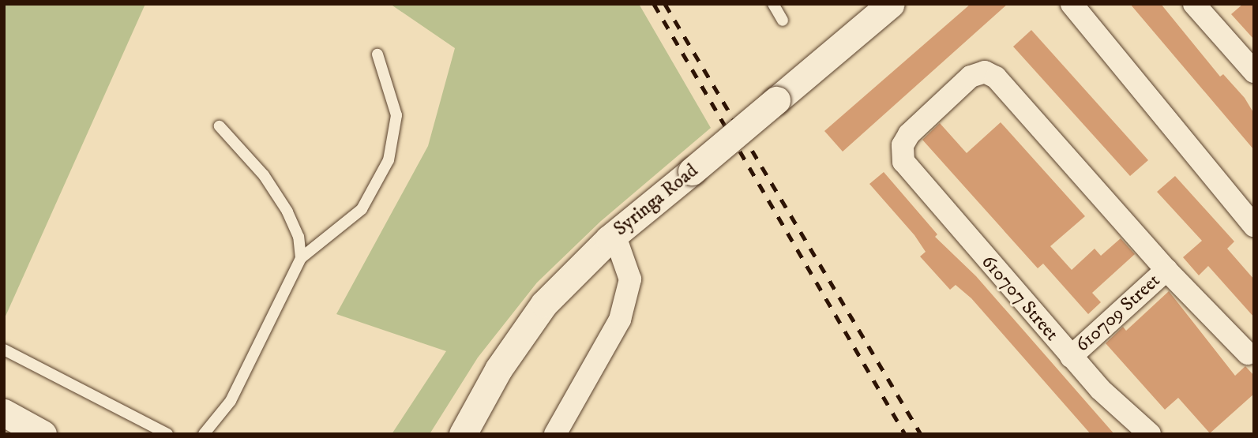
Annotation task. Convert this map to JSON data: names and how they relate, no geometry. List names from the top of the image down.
{
  "streets": {
    "street": ["Syringa Road", "610707 Street", "610709 Street"]
  },
  "crossings": [
    ["610707 Street", "610709 Street"]
  ]
}
